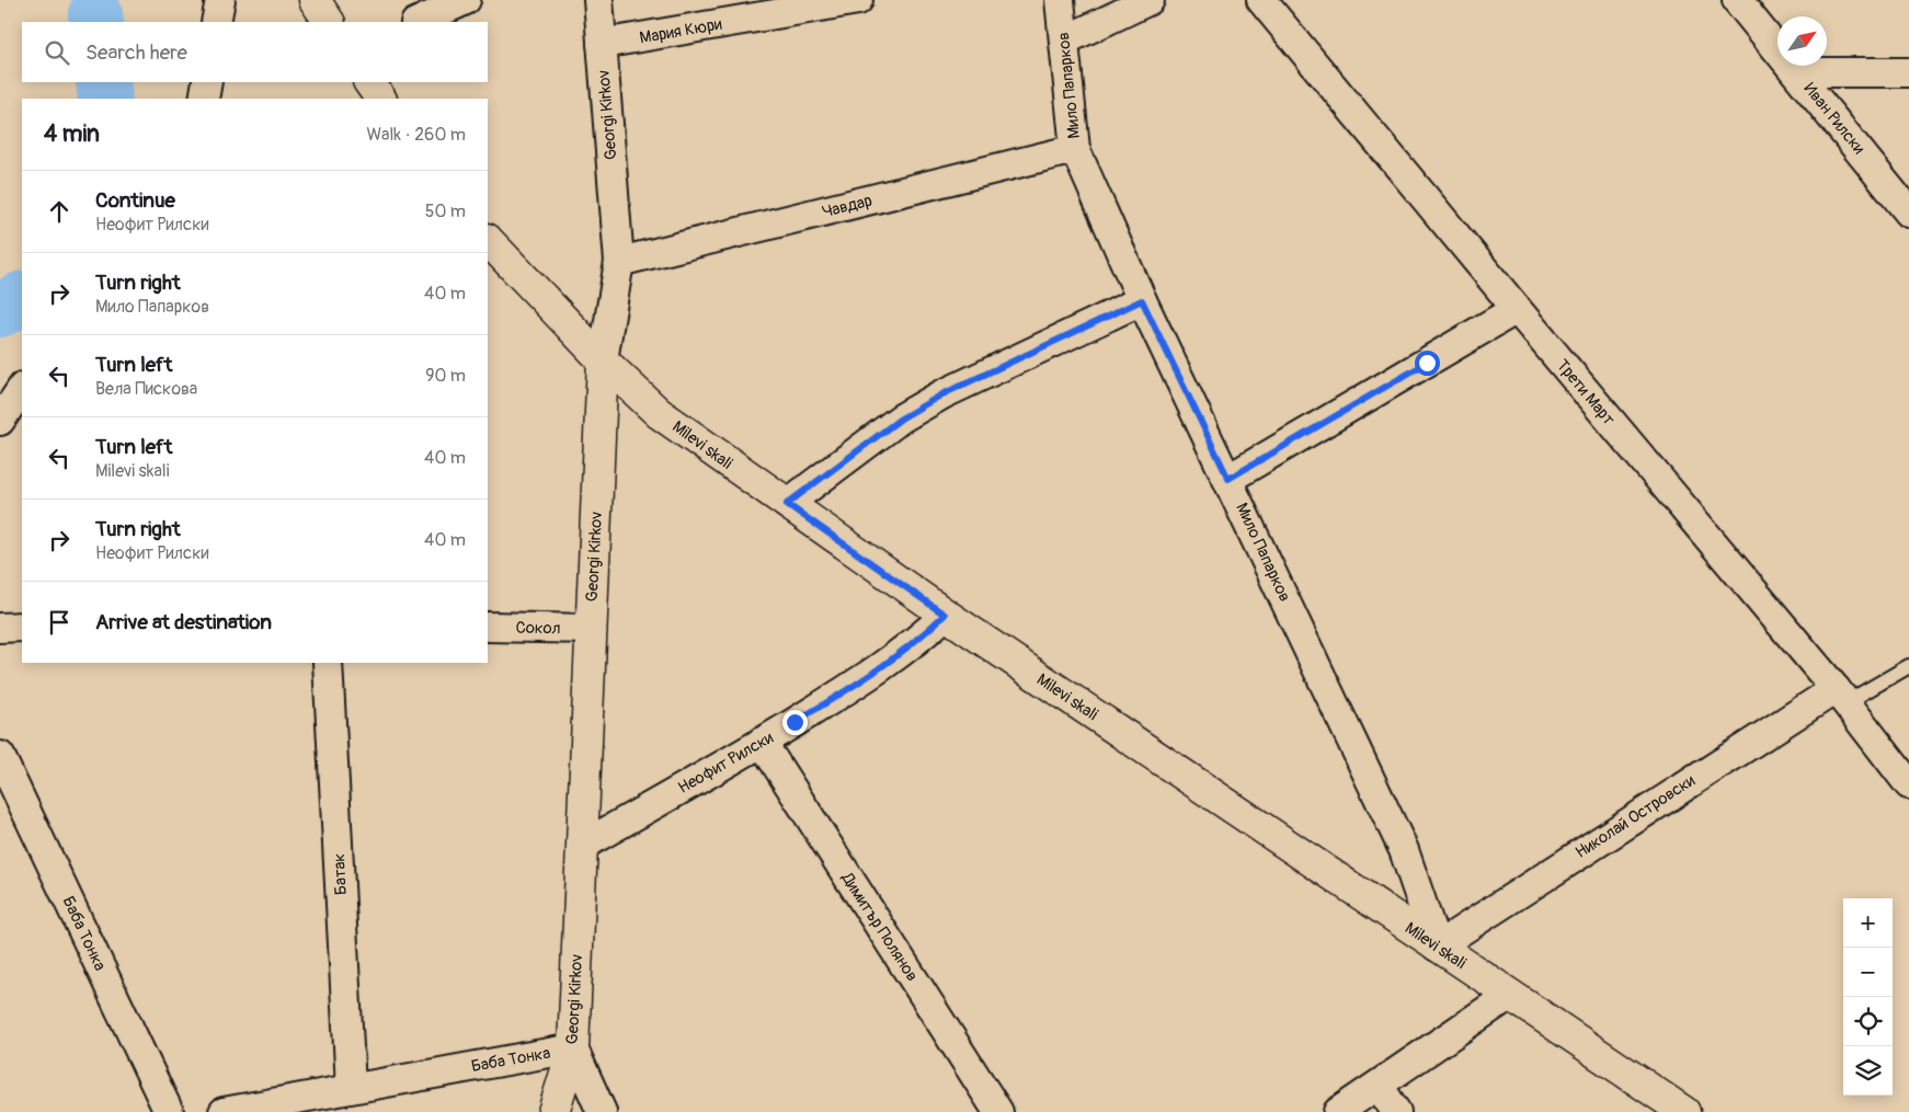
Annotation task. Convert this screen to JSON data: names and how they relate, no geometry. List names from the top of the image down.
{
  "streets": {
    "street": [
      "Мария Кюри",
      "Мило Папарков",
      "Georgi Kirkov",
      "Иван Рилски",
      "Чавдар",
      "Трети Март",
      "Milevi skali",
      "Сокол",
      "Неофит Рилски",
      "Николай Островски",
      "Батак",
      "Димитър Полянов",
      "Баба Тонка"
    ]
  },
  "crossings": [
    ["Мария Кюри", "Georgi Kirkov"],
    ["Мило Папарков", "Чавдар"],
    ["Мило Папарков", "Milevi skali"],
    ["Мило Папарков", "Николай Островски"],
    ["Georgi Kirkov", "Чавдар"],
    ["Georgi Kirkov", "Milevi skali"],
    ["Georgi Kirkov", "Сокол"],
    ["Georgi Kirkov", "Неофит Рилски"],
    ["Georgi Kirkov", "Баба Тонка"],
    ["Трети Март", "Николай Островски"],
    ["Milevi skali", "Неофит Рилски"],
    ["Milevi skali", "Николай Островски"],
    ["Неофит Рилски", "Димитър Полянов"],
    ["Батак", "Баба Тонка"]
  ],
  "north": "top right",
  "page": {
    "search": "Search here",
    "heading": ["4 min", "Walk · 260 m"],
    "list": [
      ["Continue", "Неофит Рилски", "50 m"],
      ["Turn right", "Мило Папарков", "40 m"],
      ["Turn left", "Вела Пискова", "90 m"],
      ["Turn left", "Milevi skali", "40 m"],
      ["Turn right", "Неофит Рилски", "40 m"],
      "Arrive at destination"
    ],
    "map_buttons": ["+", "−"]
  }
}
